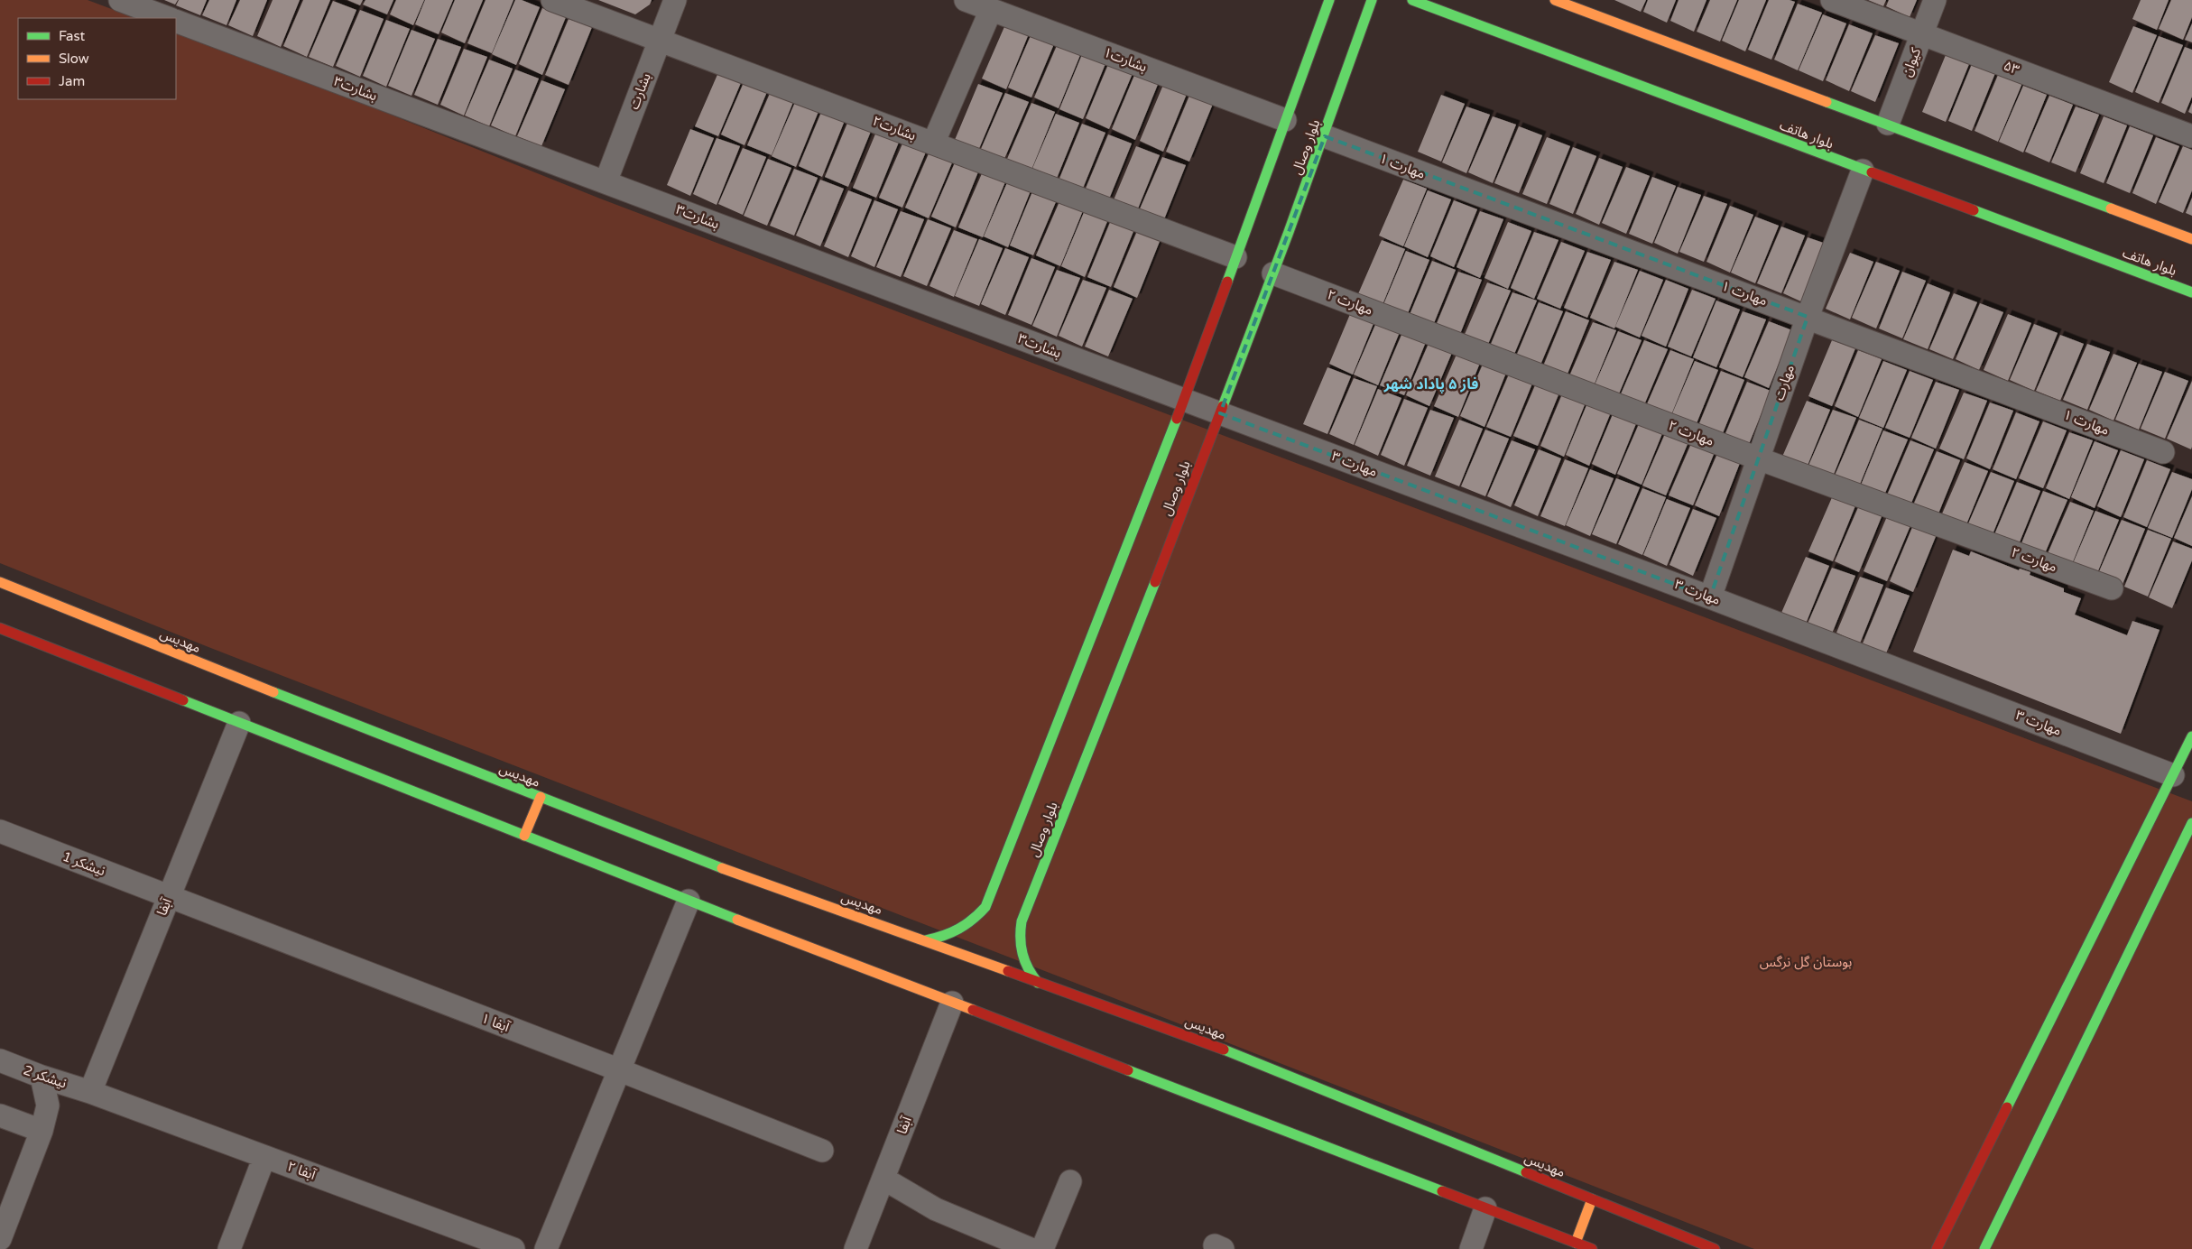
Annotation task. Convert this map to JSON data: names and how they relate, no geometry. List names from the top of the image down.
{
  "streets": {
    "street": [
      "بشارت۱",
      "کیوان",
      "۵۳",
      "بشارت۳",
      "بشارت",
      "بشارت۲",
      "بلوار هاتف",
      "بلوار وصال",
      "مهارت ۱",
      "مهارت ۲",
      "مهارت",
      "مهارت ۳",
      "مهدیس",
      "نیشکر 1",
      "آبفا",
      "آبفا ۱",
      "نیشکر 2",
      "آبفا ۲"
    ]
  },
  "crossings": [
    ["بشارت۱", "بلوار وصال"],
    ["کیوان", "۵۳"],
    ["بشارت۳", "بشارت"],
    ["بشارت۳", "بلوار وصال"],
    ["بشارت۳", "مهارت ۳"],
    ["بشارت", "بشارت۲"],
    ["بشارت۲", "بلوار وصال"],
    ["بلوار هاتف", "مهارت"],
    ["بلوار وصال", "مهارت ۱"],
    ["بلوار وصال", "مهارت ۲"],
    ["بلوار وصال", "مهارت ۳"],
    ["بلوار وصال", "مهدیس"],
    ["مهارت ۱", "مهارت"],
    ["مهارت ۲", "مهارت"],
    ["مهارت", "مهارت ۳"],
    ["نیشکر 1", "آبفا"],
    ["نیشکر 1", "آبفا ۱"],
    ["آبفا", "آبفا ۱"],
    ["آبفا", "نیشکر 2"],
    ["آبفا", "آبفا ۲"],
    ["نیشکر 2", "آبفا ۲"]
  ],
  "districts": ["فاز ۵ پاداد شهر"],
  "parks": ["بوستان گل نرگس"],
  "legend": ["Fast", "Slow", "Jam"]
}
